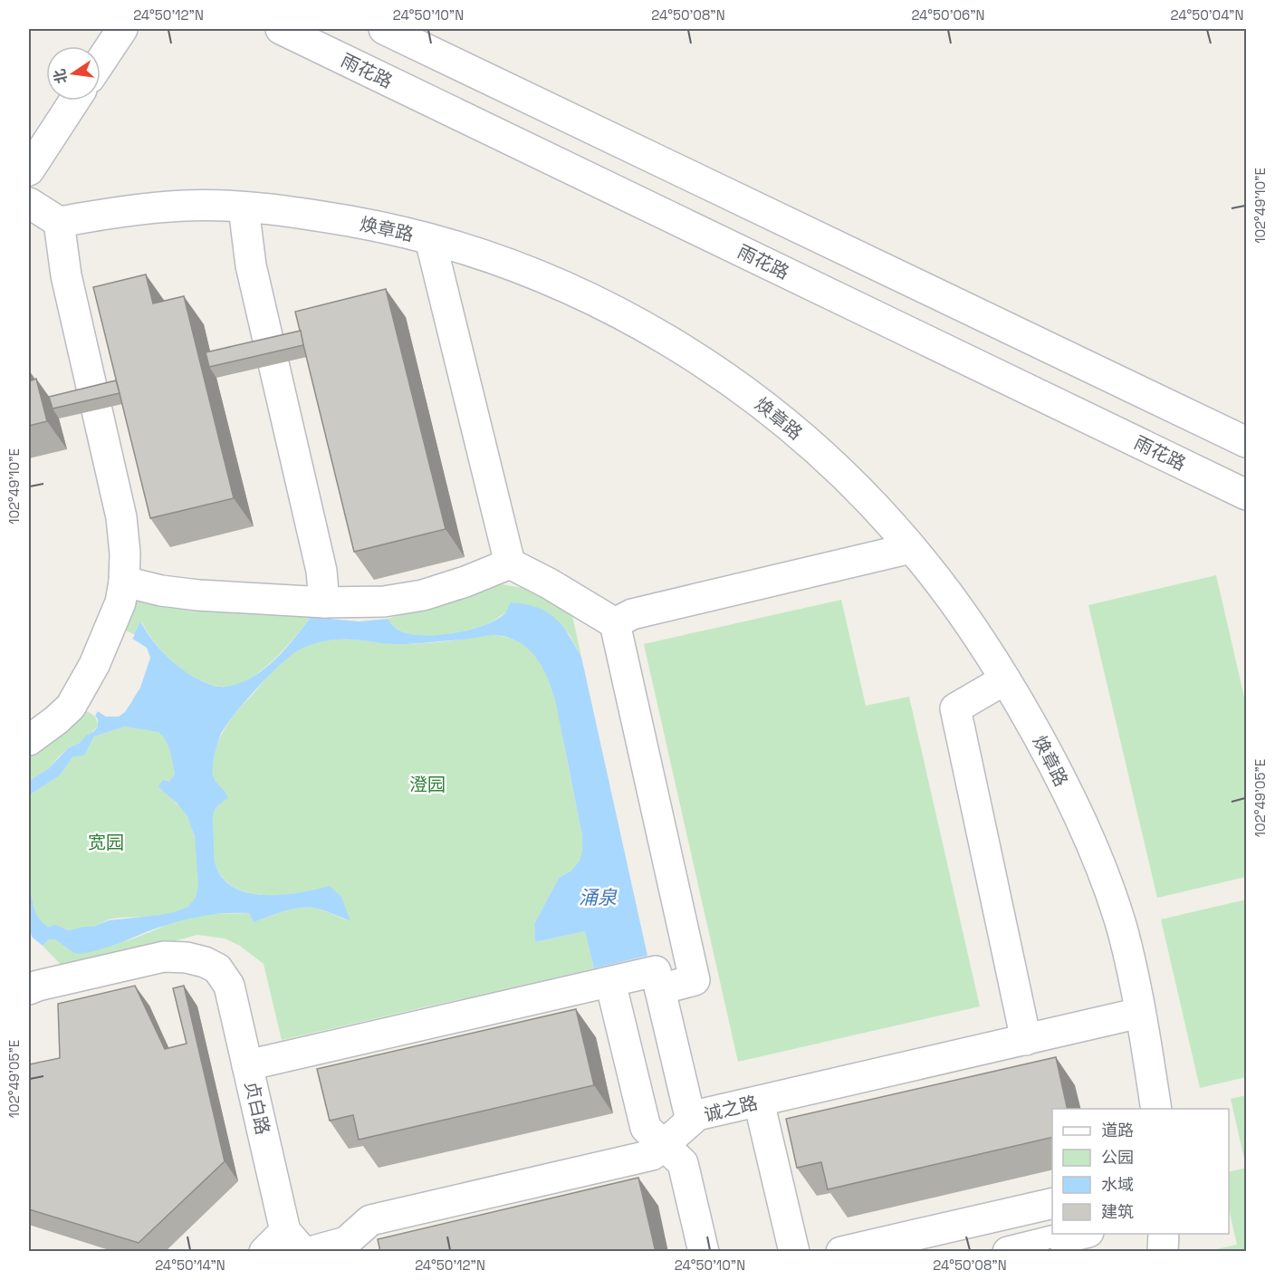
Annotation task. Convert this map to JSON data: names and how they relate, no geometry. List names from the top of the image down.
{
  "streets": {
    "street": [
      "雨花路",
      "焕章路",
      "贞白路",
      "诚之路"
    ]
  },
  "crossings": [
    ["焕章路", "诚之路"]
  ],
  "water": ["涌泉"],
  "parks": ["澄园", "宽园"],
  "legend": [
    "道路",
    "公园",
    "水域",
    "建筑"
  ],
  "north": "left",
  "coordinates": [
    "24°50'12\"N",
    "24°50'10\"N",
    "24°50'08\"N",
    "24°50'06\"N",
    "24°50'04\"N",
    "102°49'10\"E",
    "102°49'05\"E",
    "24°50'14\"N"
  ]
}
